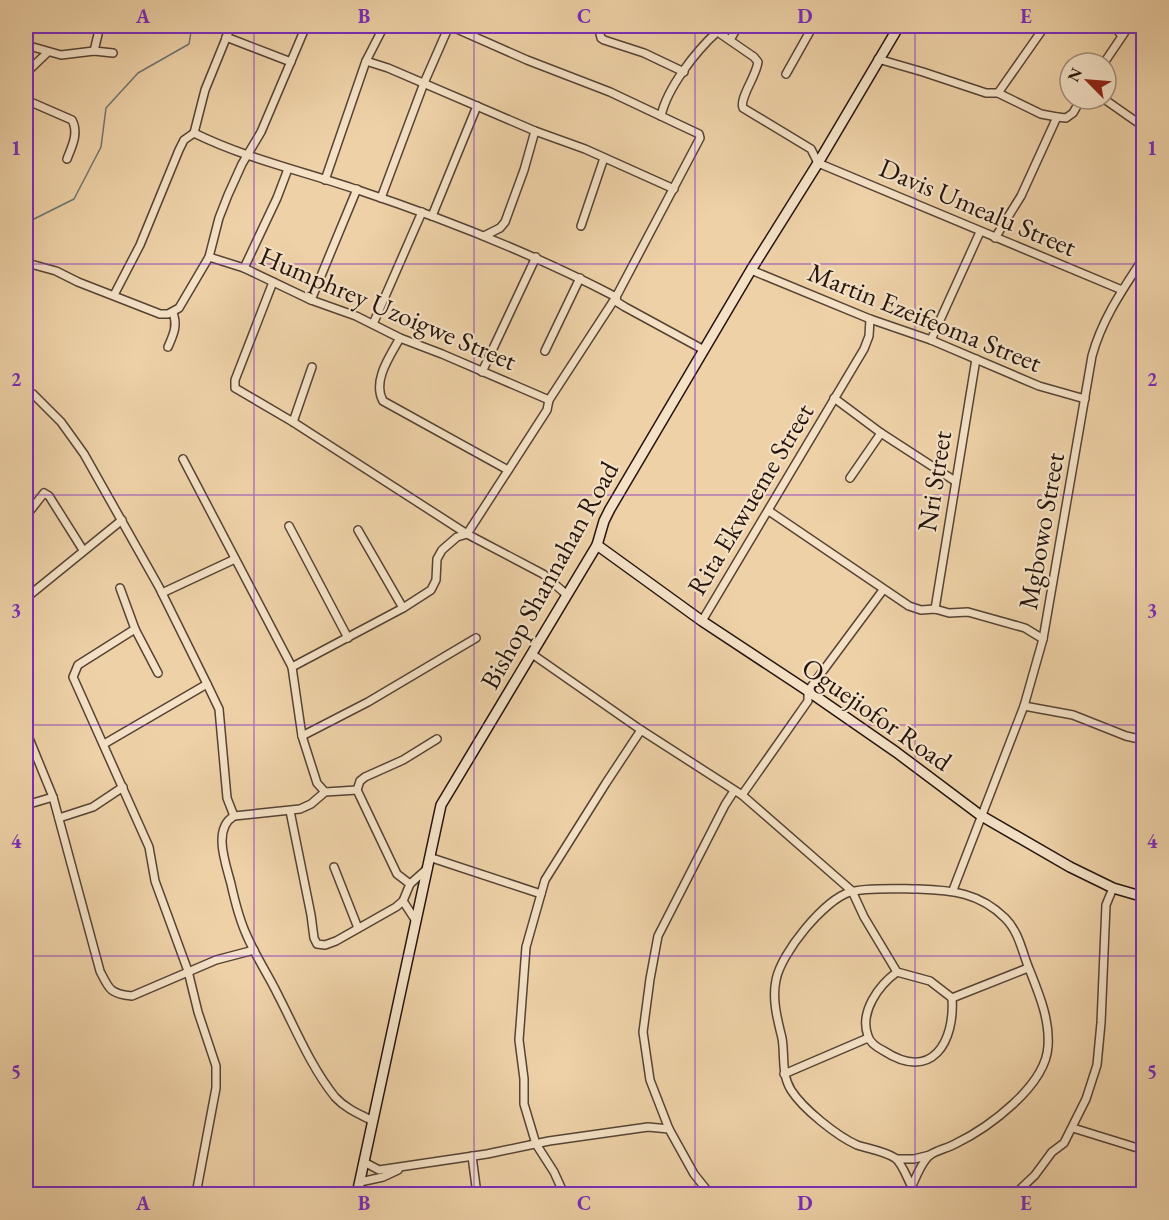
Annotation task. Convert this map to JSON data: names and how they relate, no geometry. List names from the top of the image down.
{
  "streets": {
    "main road": ["Bishop Shannahan Road", "Oguejiofor Road"],
    "street": [
      "Davis Umealu Street",
      "Humphrey Uzoigwe Street",
      "Martin Ezeifeoma Street",
      "Nri Street",
      "Rita Ekwueme Street",
      "Mgbowo Street"
    ]
  },
  "crossings": [
    ["Davis Umealu Street", "Mgbowo Street"],
    ["Davis Umealu Street", "Bishop Shannahan Road"],
    ["Martin Ezeifeoma Street", "Nri Street"],
    ["Martin Ezeifeoma Street", "Rita Ekwueme Street"],
    ["Martin Ezeifeoma Street", "Mgbowo Street"],
    ["Martin Ezeifeoma Street", "Bishop Shannahan Road"],
    ["Rita Ekwueme Street", "Oguejiofor Road"],
    ["Mgbowo Street", "Oguejiofor Road"],
    ["Bishop Shannahan Road", "Oguejiofor Road"]
  ],
  "north": "top left",
  "grid": {
    "columns": [
      "A",
      "B",
      "C",
      "D",
      "E"
    ],
    "rows": [
      "1",
      "2",
      "3",
      "4",
      "5"
    ]
  }
}
